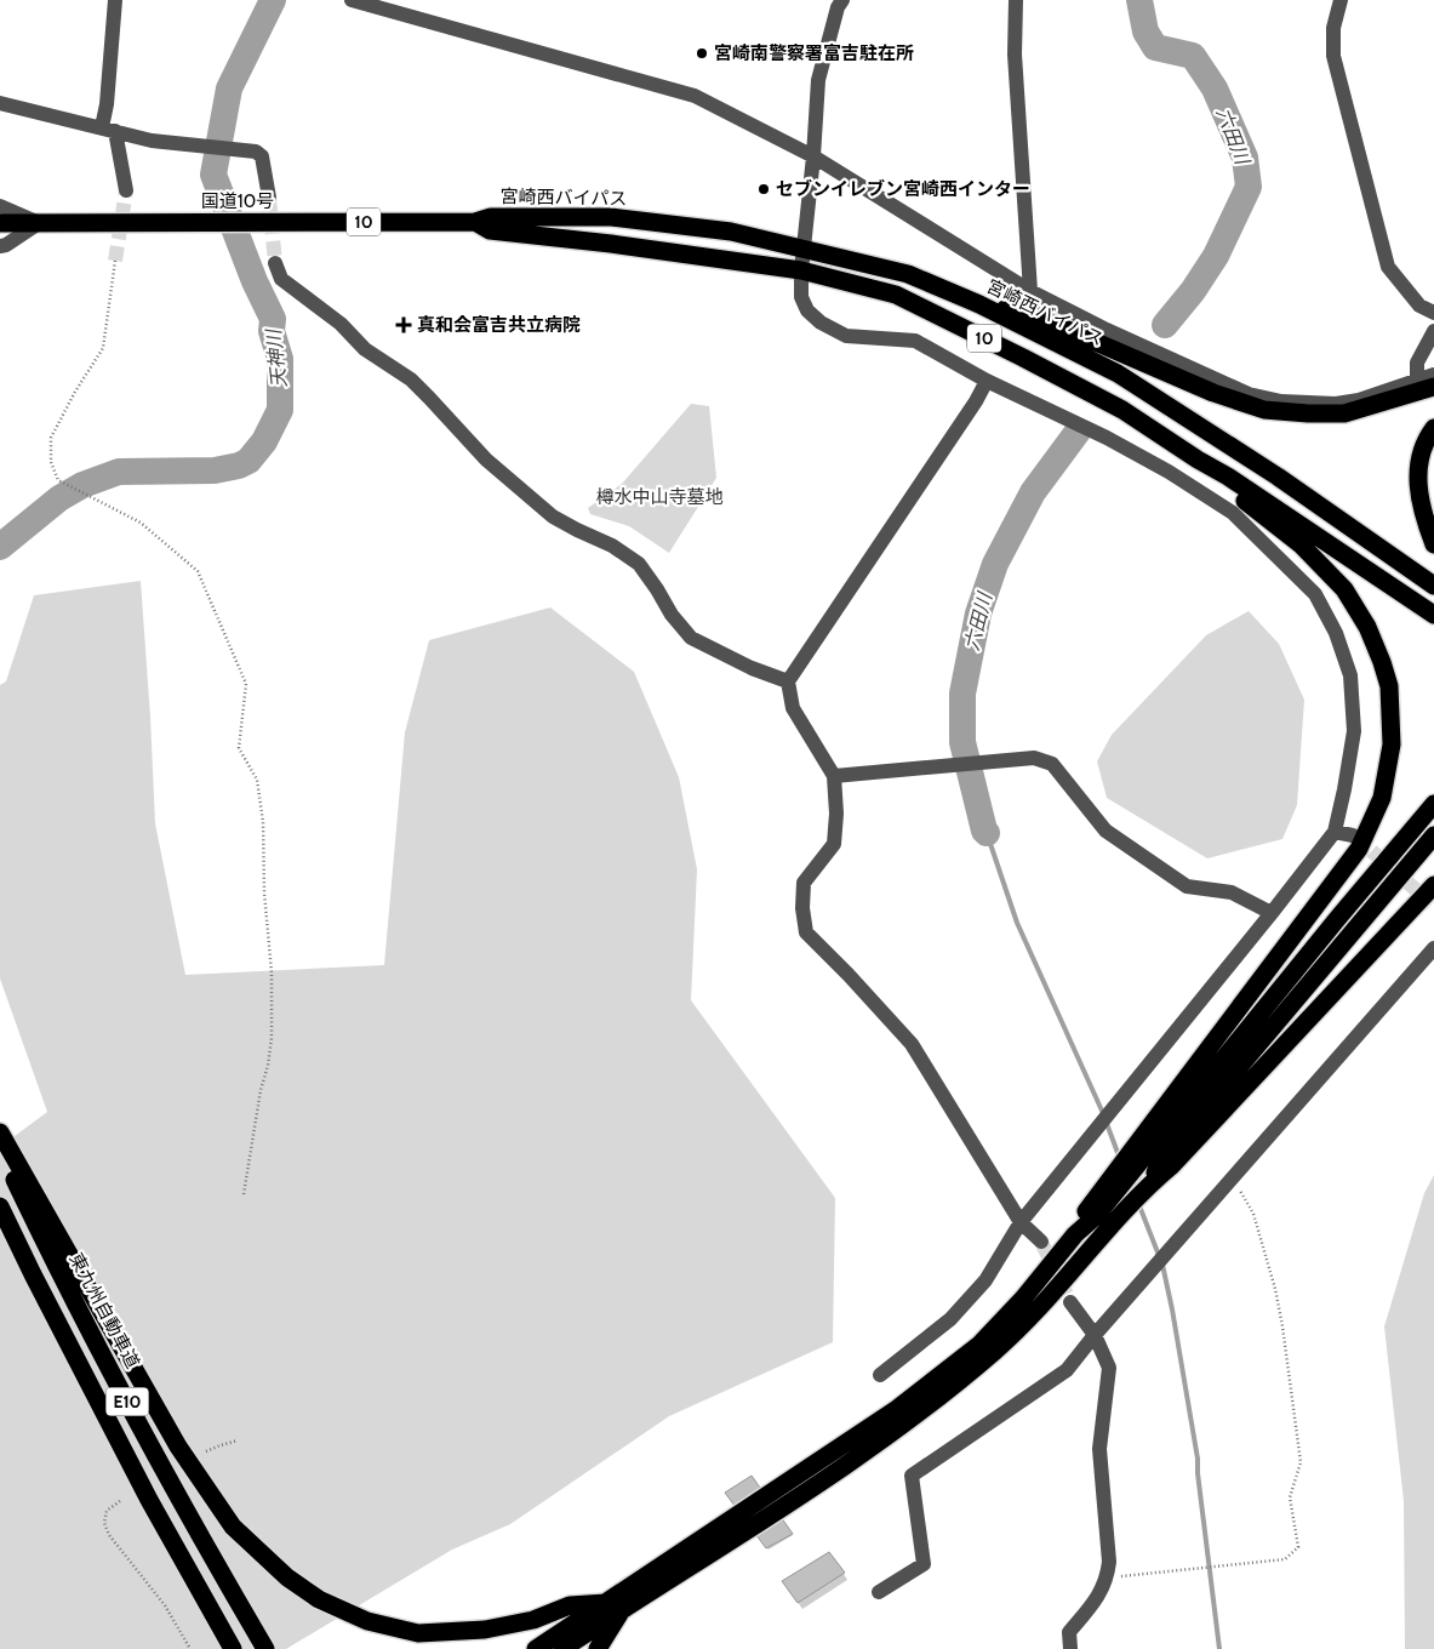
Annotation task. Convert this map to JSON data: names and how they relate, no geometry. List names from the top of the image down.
{
  "streets": {
    "highway": [
      "宮崎西バイパス",
      "国道10号",
      "10",
      "東九州自動車道",
      "E10"
    ]
  },
  "crossings": [
    ["宮崎西バイパス", "国道10号"]
  ],
  "water": ["六田川", "天神川"],
  "parks": ["樽水中山寺墓地"],
  "places": {
    "other": ["宮崎南警察署富吉駐在所", "セブンイレブン宮崎西インター"],
    "health": ["真和会富吉共立病院"]
  }
}
